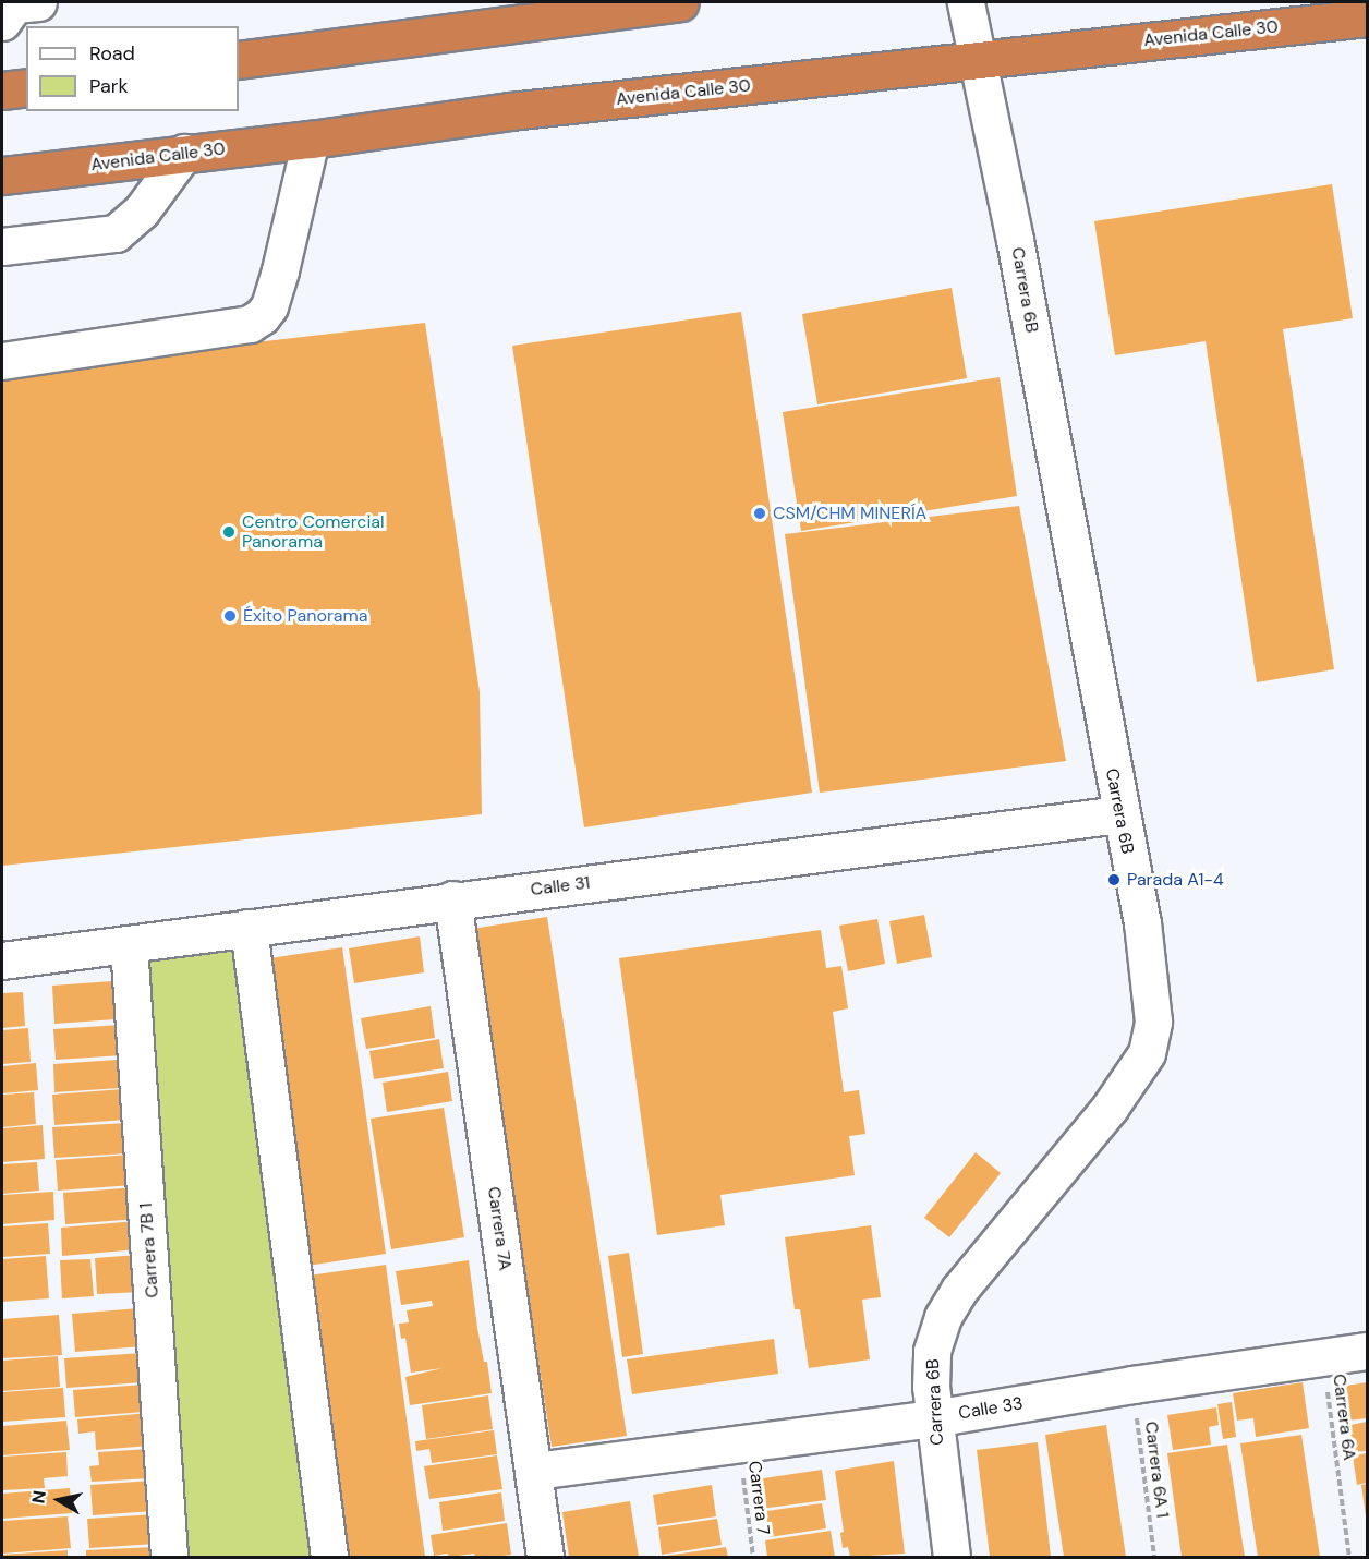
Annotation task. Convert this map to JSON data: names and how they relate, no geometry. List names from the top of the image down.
{
  "streets": {
    "highway": ["Avenida Calle 30"],
    "street": [
      "Carrera 6B",
      "Calle 31",
      "Carrera 7A",
      "Carrera 7B 1",
      "Calle 33"
    ],
    "path": ["Carrera 6A", "Carrera 6A 1", "Carrera 7"]
  },
  "crossings": [
    ["Avenida Calle 30", "Carrera 6B"],
    ["Carrera 6B", "Calle 31"],
    ["Carrera 6B", "Calle 33"],
    ["Calle 31", "Carrera 7A"],
    ["Calle 31", "Carrera 7B 1"],
    ["Carrera 7A", "Calle 33"],
    ["Calle 33", "Carrera 6A"],
    ["Calle 33", "Carrera 6A 1"],
    ["Calle 33", "Carrera 7"]
  ],
  "places": [
    "CSM/CHM MINERÍA",
    "Centro Comercial Panorama",
    "Éxito Panorama",
    "Parada A1-4"
  ],
  "legend": ["Road", "Park"],
  "north": "left"
}
